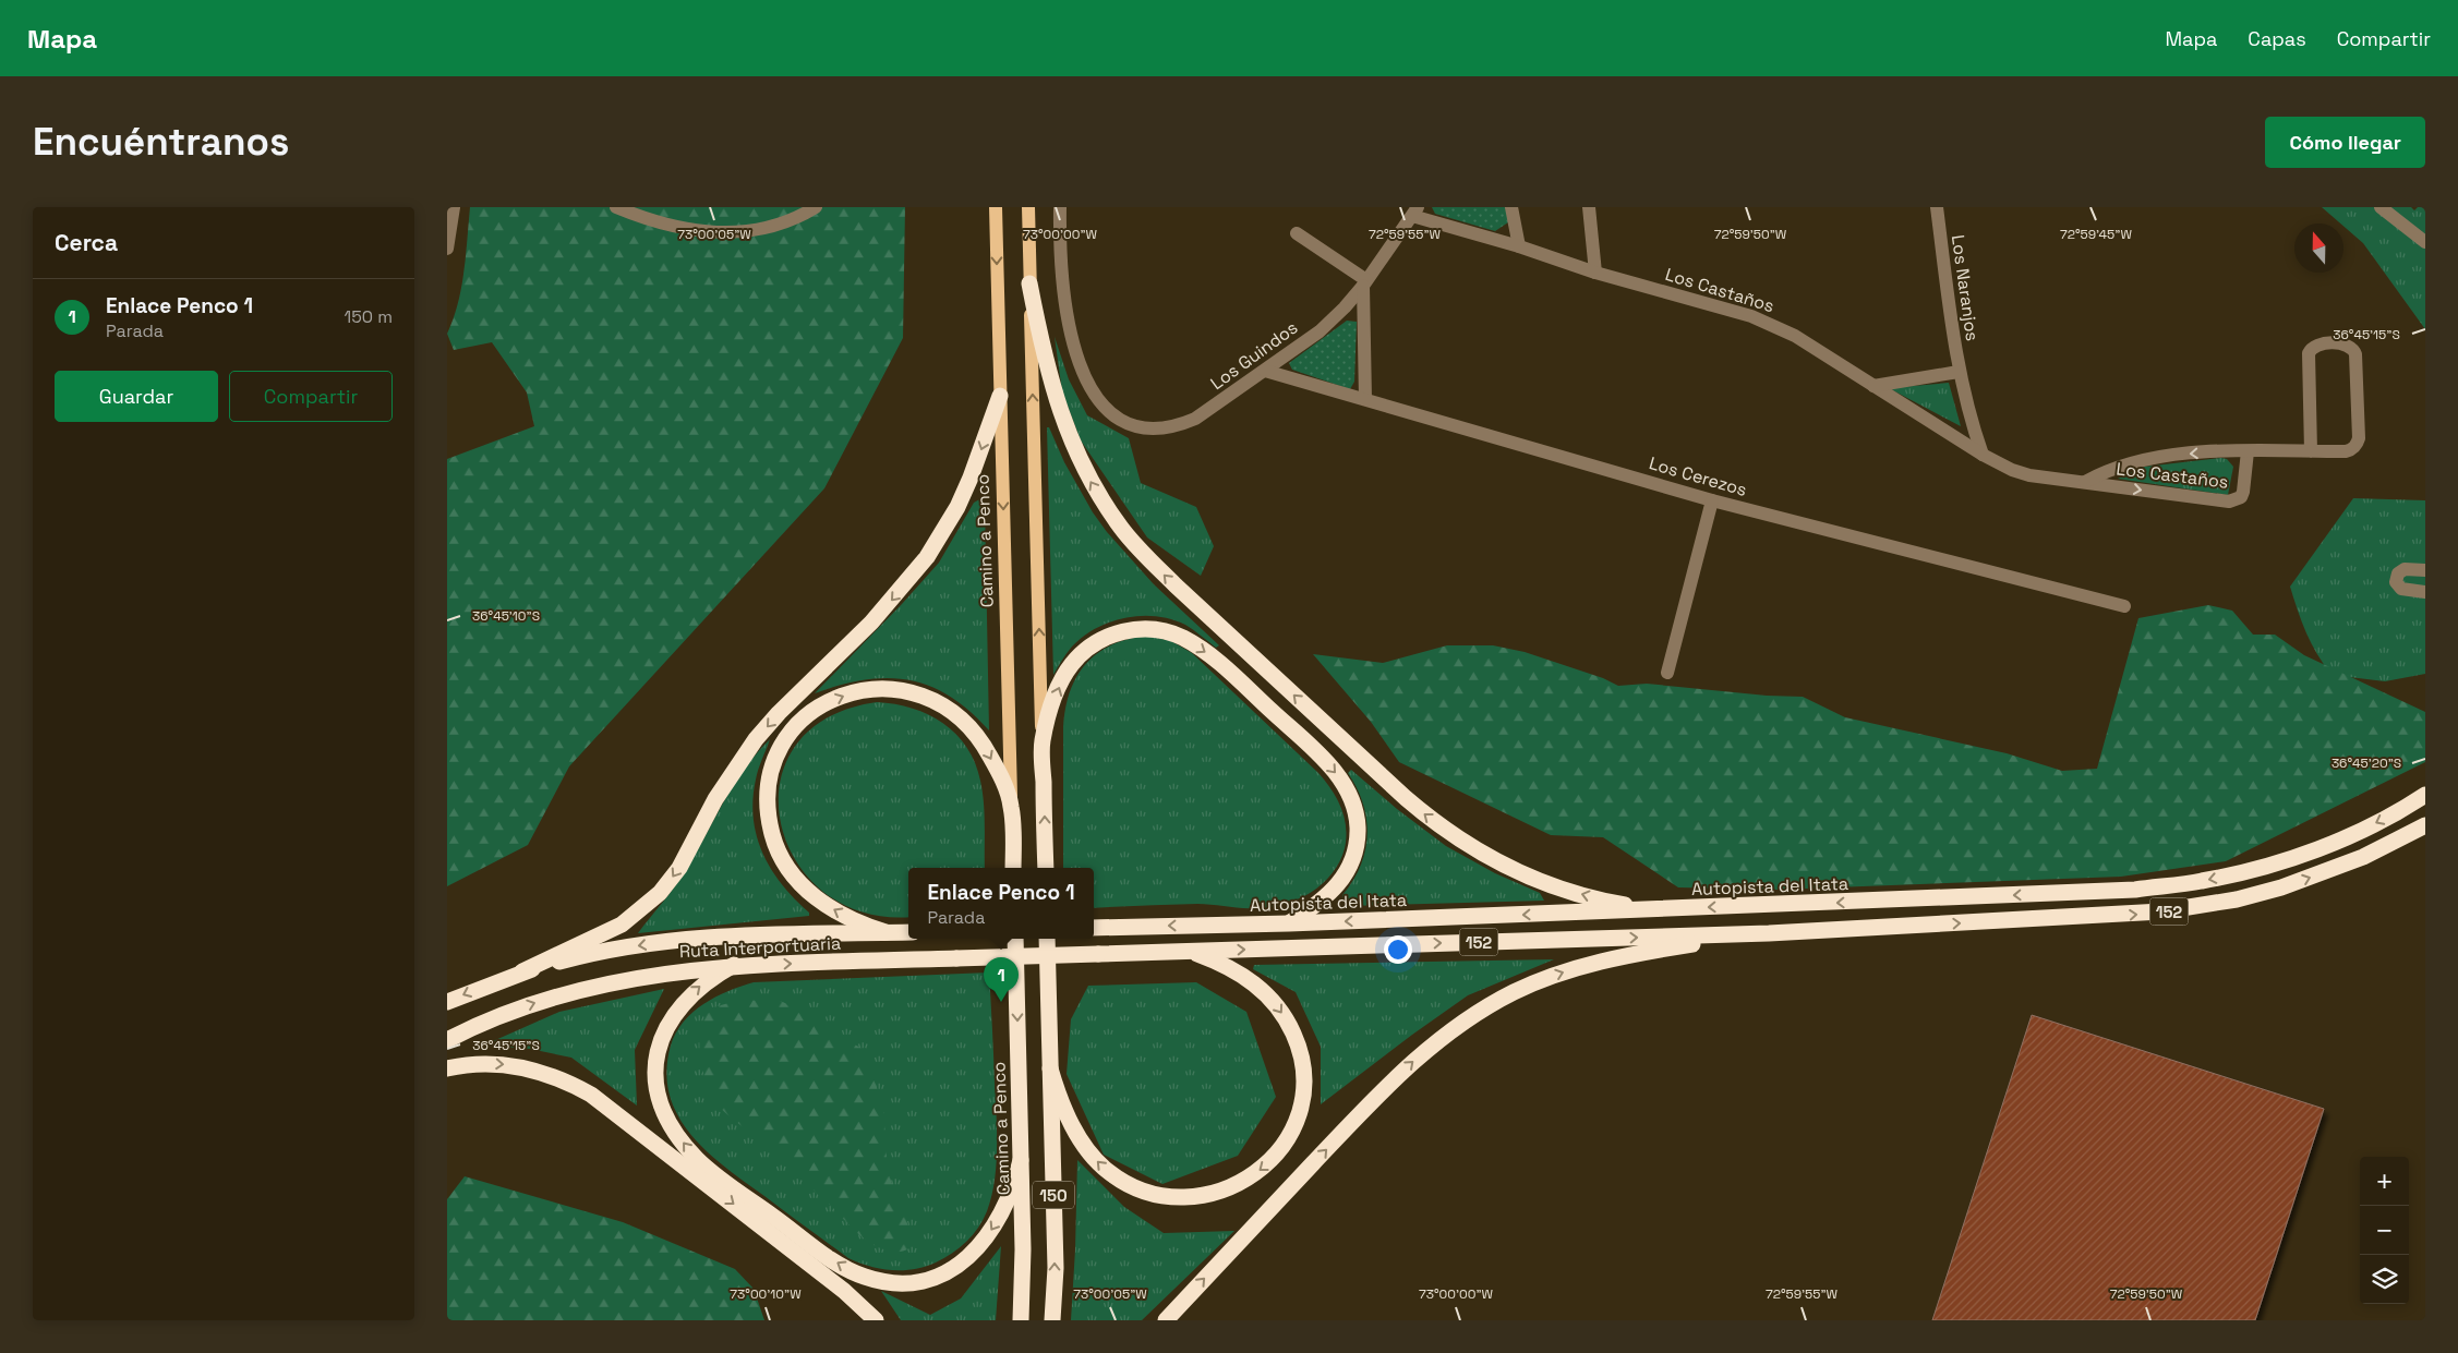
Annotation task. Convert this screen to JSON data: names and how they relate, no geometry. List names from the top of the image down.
{
  "streets": {
    "highway": [
      "Camino a Penco",
      "Autopista del Itata",
      "152",
      "Ruta Interportuaria",
      "150"
    ],
    "street": [
      "Los Naranjos",
      "Los Castaños",
      "Los Guindos",
      "Los Cerezos"
    ]
  },
  "crossings": [
    ["Los Naranjos", "Los Castaños"],
    ["Los Castaños", "Los Guindos"],
    ["Los Guindos", "Los Cerezos"],
    ["152", "Ruta Interportuaria"]
  ],
  "north": "top",
  "page": {
    "header": "Mapa",
    "nav": ["Mapa", "Capas", "Compartir"],
    "buttons": [
      "Cómo llegar",
      ["Guardar", "Compartir"]
    ],
    "title": "Encuéntranos",
    "heading": "Cerca",
    "list": [
      {
        "mark": "1",
        "name": "Enlace Penco 1",
        "note": "Parada",
        "value": "150 m"
      }
    ],
    "popup": ["Enlace Penco 1", "Parada"],
    "pins": "1",
    "map_buttons": ["+", "−"]
  },
  "coordinates": [
    "73°00'05\"W",
    "73°00'00\"W",
    "72°59'55\"W",
    "72°59'50\"W",
    "72°59'45\"W",
    "36°45'15\"S",
    "36°45'10\"S",
    "36°45'20\"S",
    "73°00'10\"W"
  ]
}
